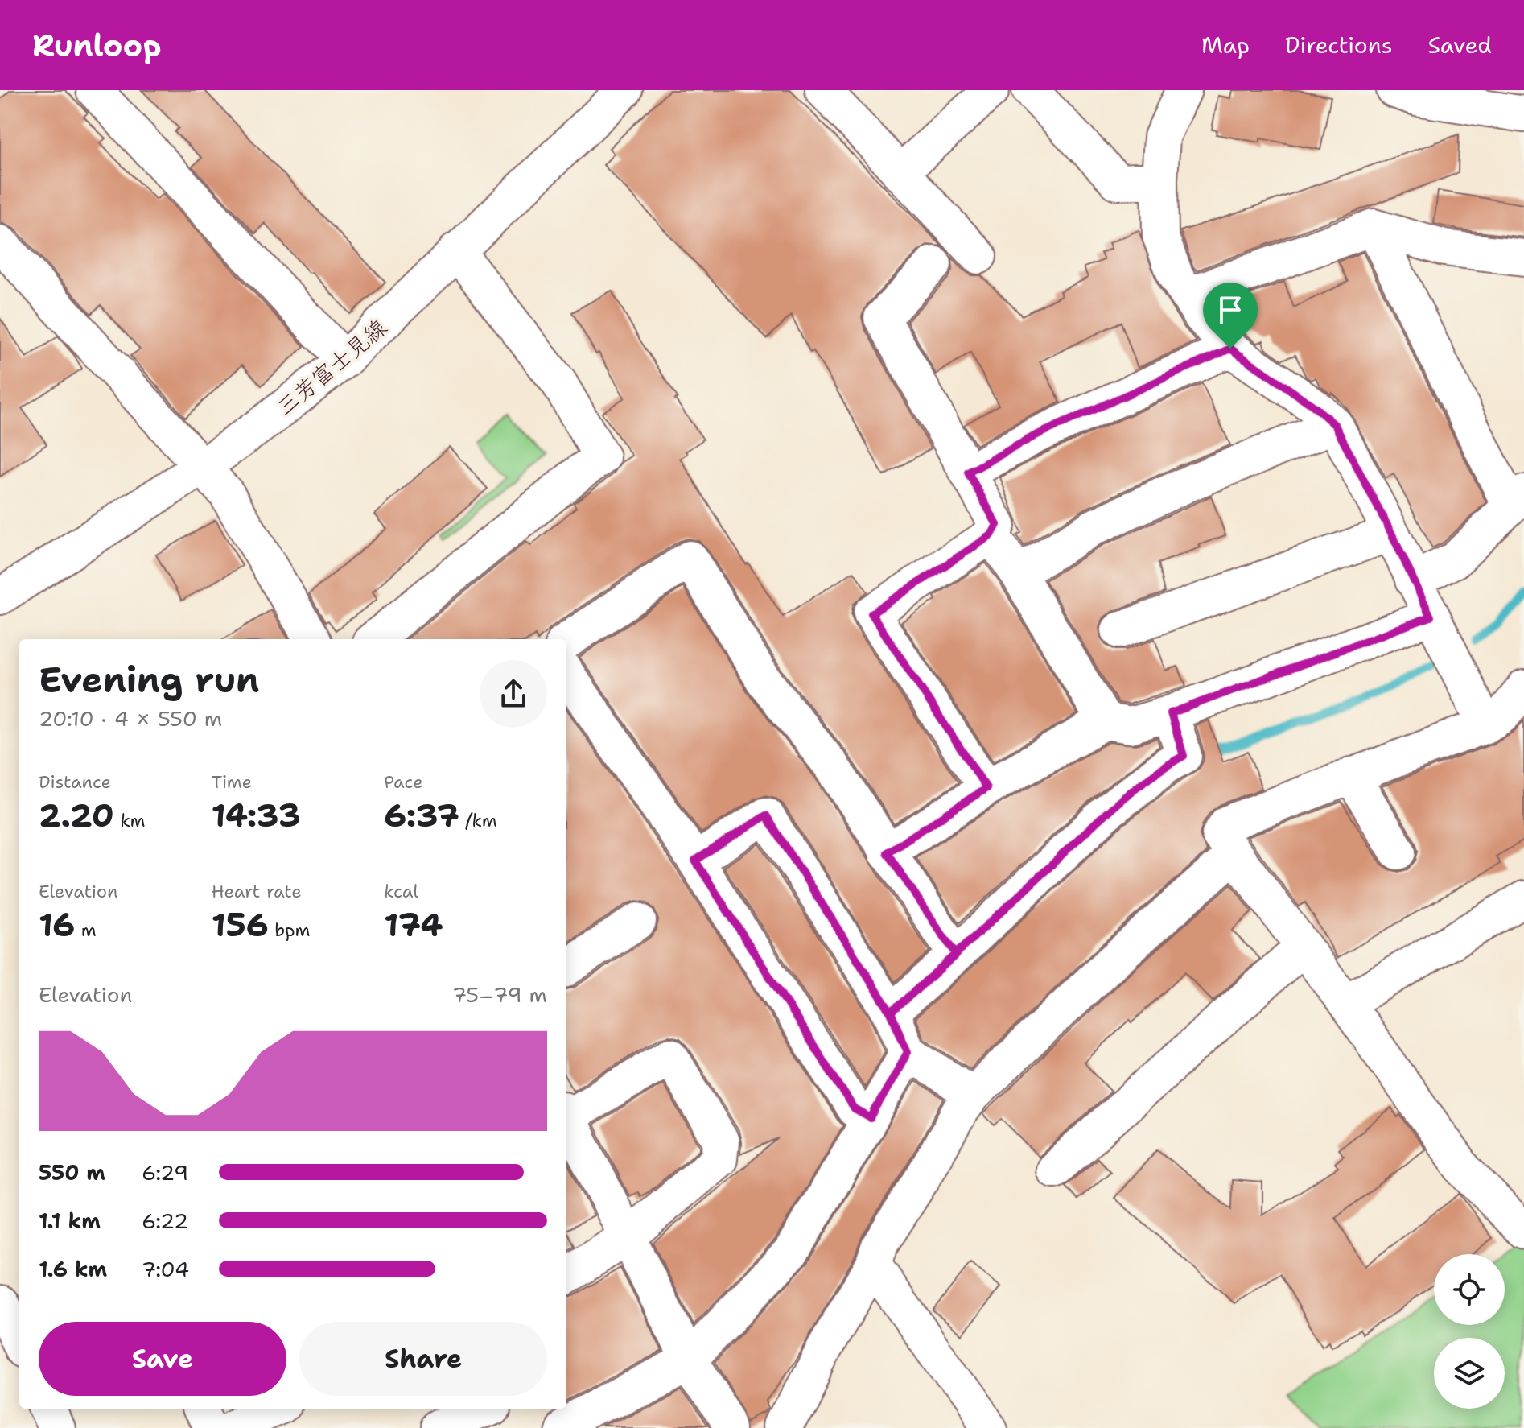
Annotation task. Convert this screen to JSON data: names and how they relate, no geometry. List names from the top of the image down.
{
  "streets": {
    "street": ["三芳富士見線"]
  },
  "page": {
    "header": "Runloop",
    "nav": ["Map", "Directions", "Saved"],
    "heading": ["Evening run", "20:10 · 4 × 550 m"],
    "stats": [
      ["Distance", "2.20 km"],
      ["Time", "14:33"],
      ["Pace", "6:37 /km"],
      ["Elevation", "16 m"],
      ["Heart rate", "156 bpm"],
      ["kcal", "174"]
    ],
    "chart": ["Elevation", "75–79 m"],
    "list": [
      {
        "name": "550 m",
        "note": "6:29"
      },
      {
        "name": "1.1 km",
        "note": "6:22"
      },
      {
        "name": "1.6 km",
        "note": "7:04"
      }
    ],
    "buttons": ["Save", "Share"]
  }
}
